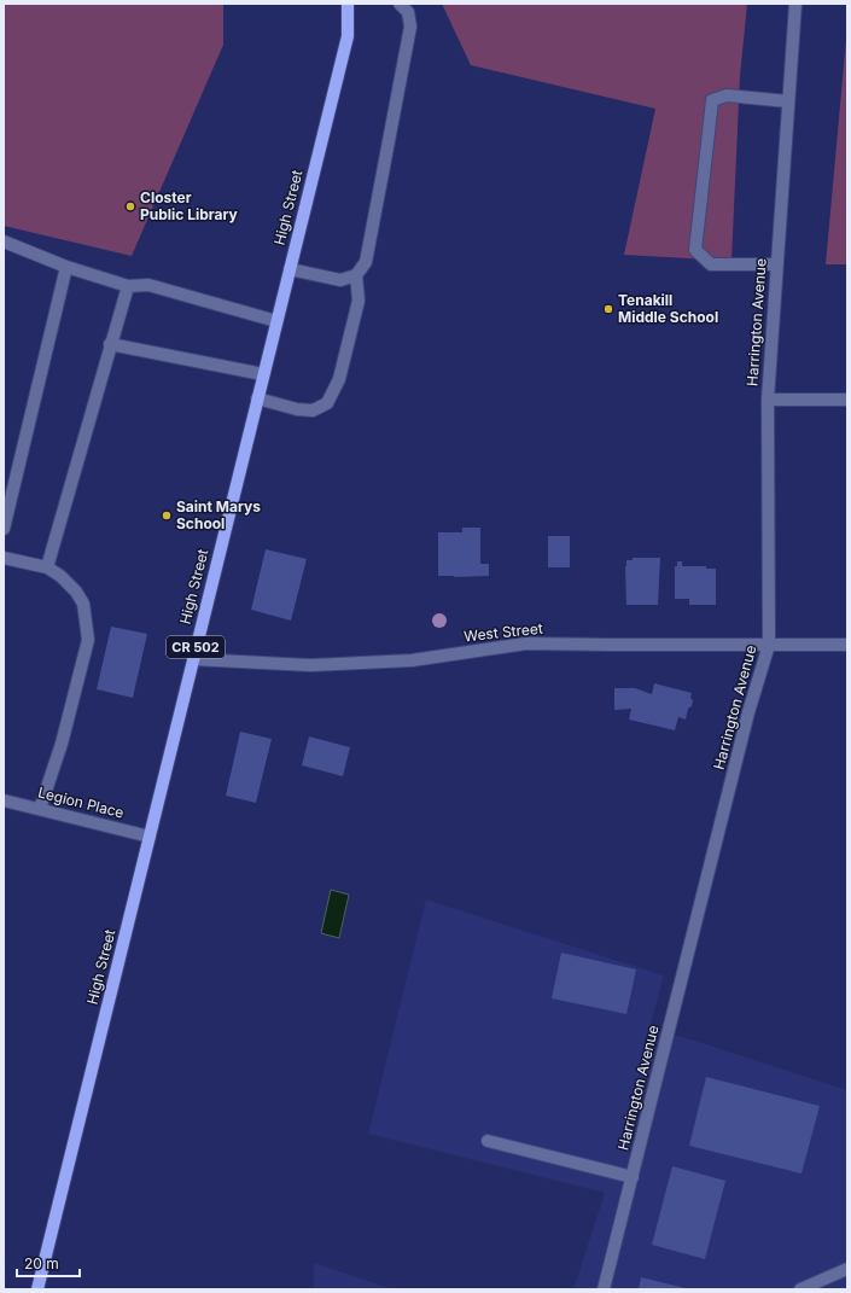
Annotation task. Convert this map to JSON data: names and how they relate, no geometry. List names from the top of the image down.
{
  "streets": {
    "main road": ["High Street", "CR 502"],
    "street": ["Harrington Avenue", "West Street", "Legion Place"]
  },
  "crossings": [
    ["High Street", "West Street"],
    ["High Street", "Legion Place"],
    ["Harrington Avenue", "West Street"]
  ],
  "places": ["Closter Public Library", "Tenakill Middle School", "Saint Marys School"],
  "scale_bar": "20 m"
}
